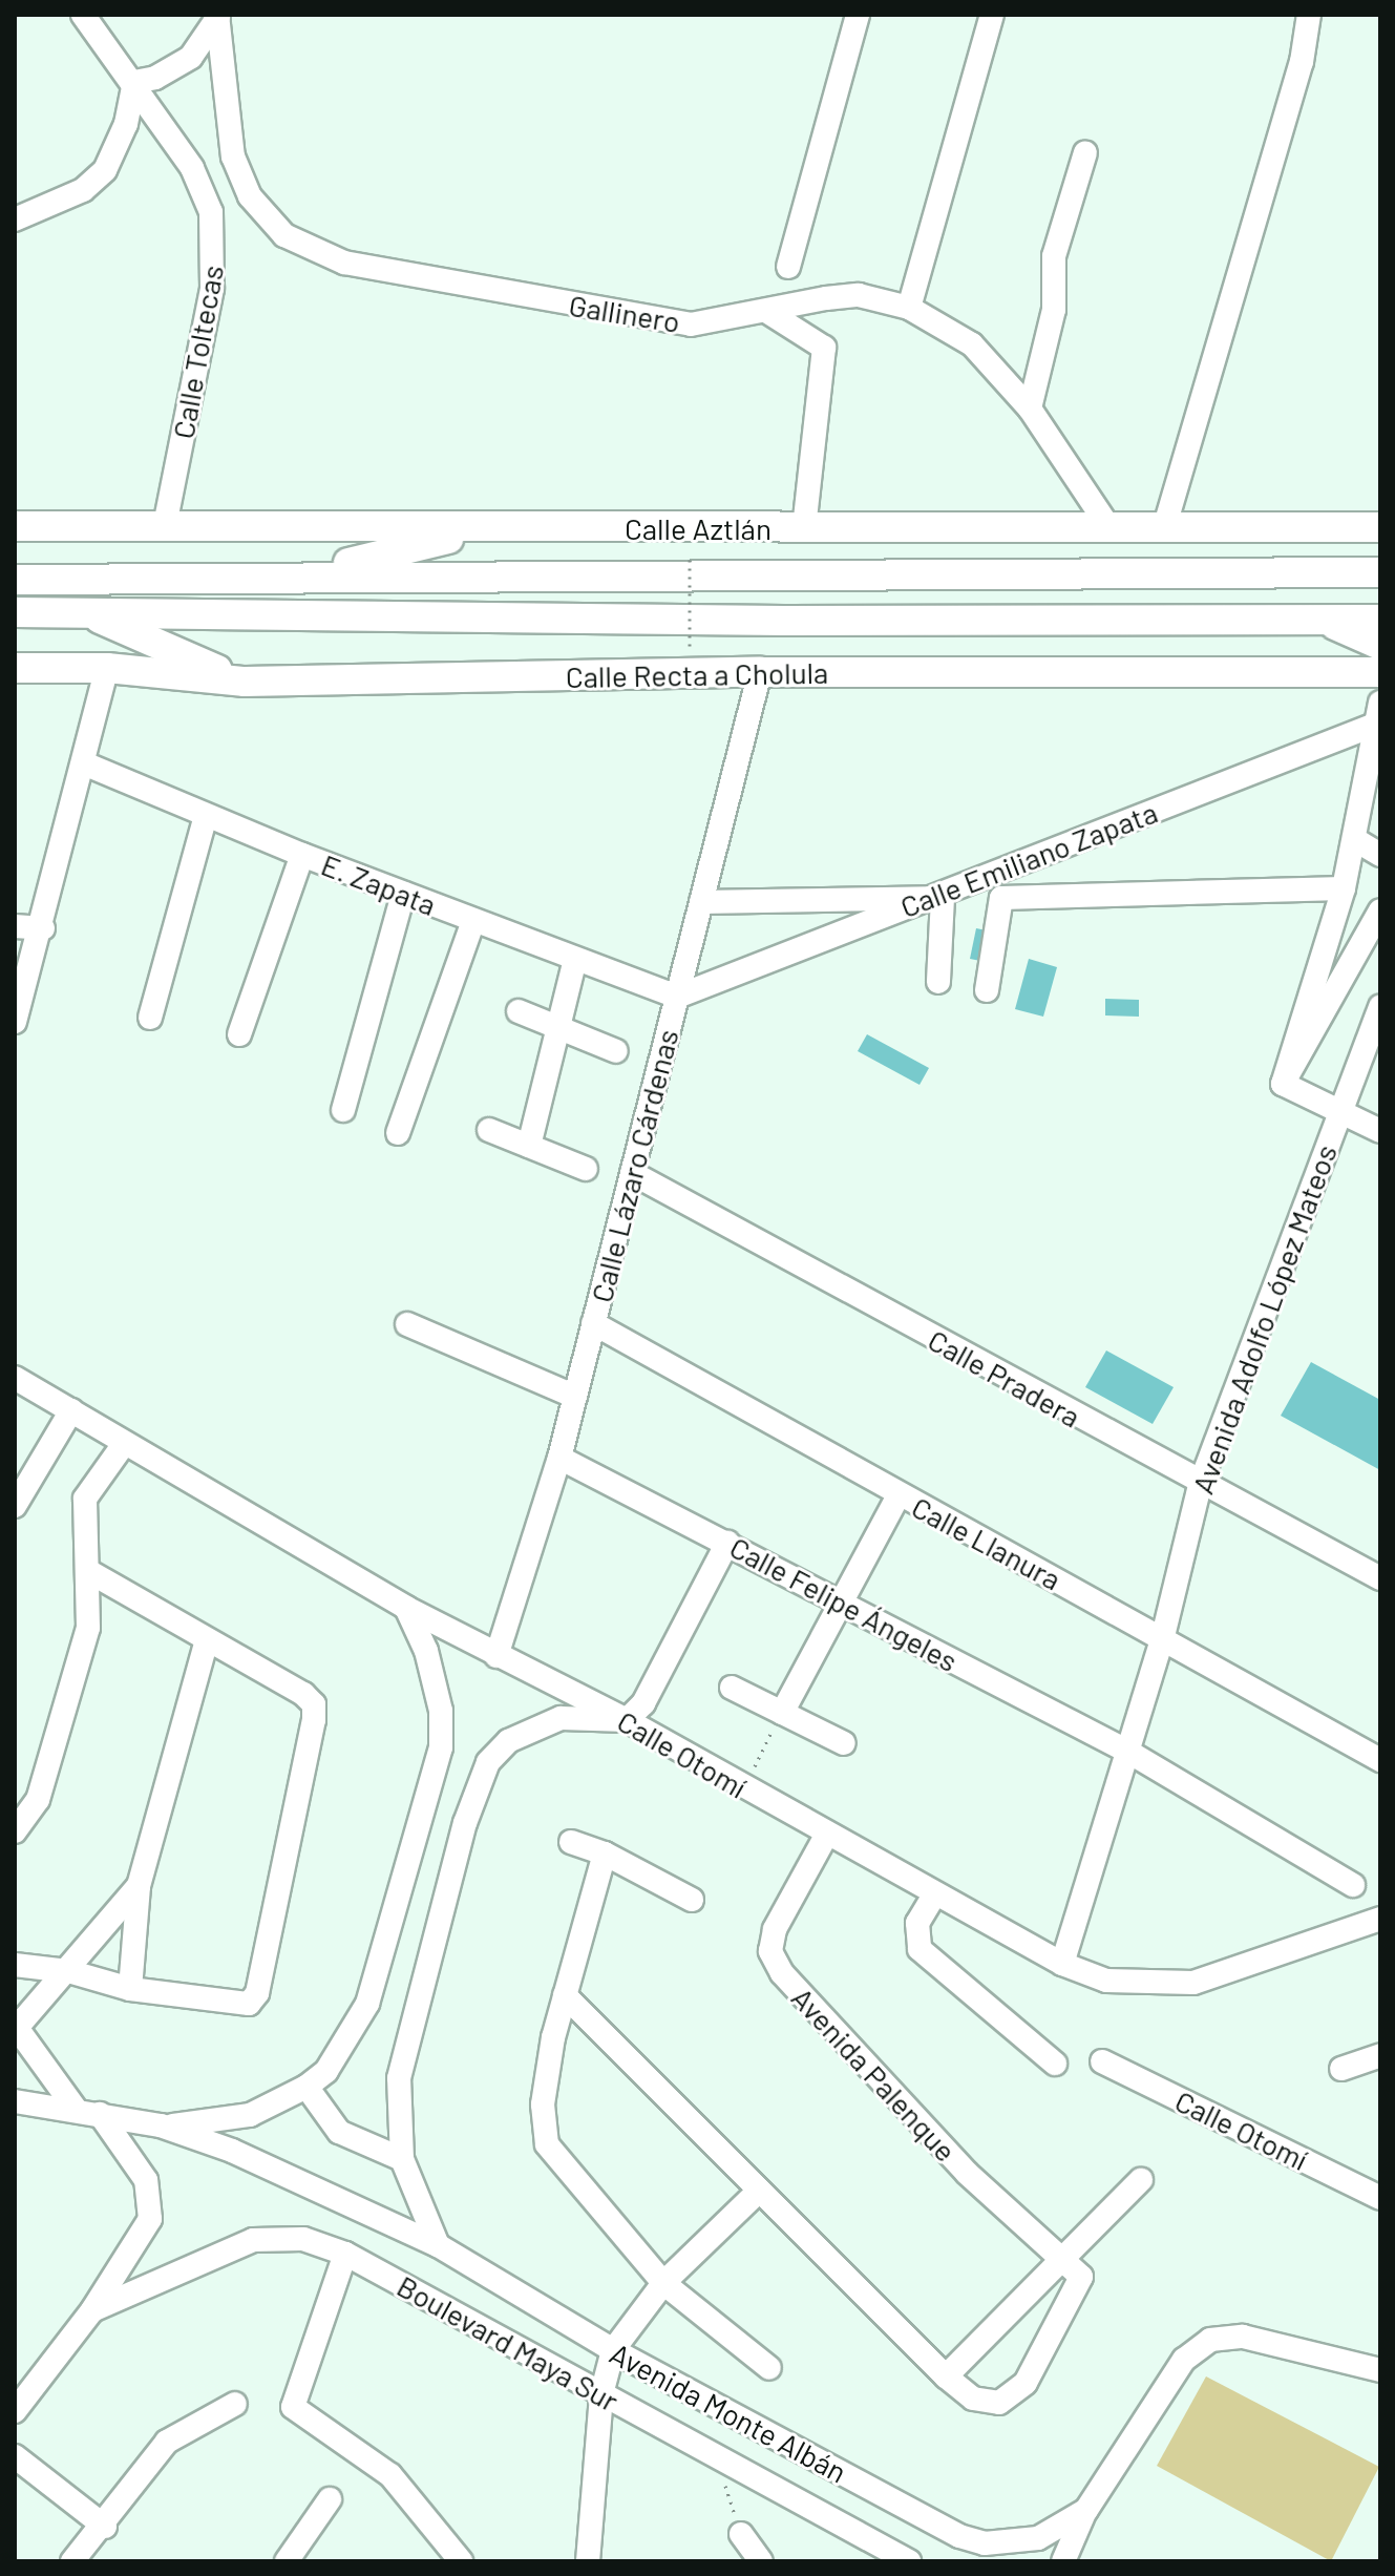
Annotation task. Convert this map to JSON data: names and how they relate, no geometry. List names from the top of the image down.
{
  "streets": {
    "main road": ["Calle Aztlán", "Calle Recta a Cholula"],
    "street": [
      "Gallinero",
      "Calle Toltecas",
      "Calle Emiliano Zapata",
      "E. Zapata",
      "Calle Lázaro Cárdenas",
      "Avenida Adolfo López Mateos",
      "Calle Pradera",
      "Calle Llanura",
      "Calle Felipe Ángeles",
      "Calle Otomí",
      "Avenida Palenque",
      "Boulevard Maya Sur",
      "Avenida Monte Albán"
    ]
  },
  "crossings": [
    ["Gallinero", "Calle Aztlán"],
    ["Calle Toltecas", "Calle Aztlán"],
    ["Calle Recta a Cholula", "Calle Lázaro Cárdenas"],
    ["Calle Emiliano Zapata", "E. Zapata"],
    ["Calle Emiliano Zapata", "Calle Lázaro Cárdenas"],
    ["E. Zapata", "Calle Lázaro Cárdenas"],
    ["Calle Lázaro Cárdenas", "Calle Pradera"],
    ["Calle Lázaro Cárdenas", "Calle Llanura"],
    ["Calle Lázaro Cárdenas", "Calle Felipe Ángeles"],
    ["Calle Lázaro Cárdenas", "Calle Otomí"],
    ["Avenida Adolfo López Mateos", "Calle Pradera"],
    ["Avenida Adolfo López Mateos", "Calle Llanura"],
    ["Avenida Adolfo López Mateos", "Calle Felipe Ángeles"],
    ["Avenida Adolfo López Mateos", "Calle Otomí"],
    ["Calle Otomí", "Avenida Palenque"],
    ["Boulevard Maya Sur", "Avenida Monte Albán"]
  ]
}
